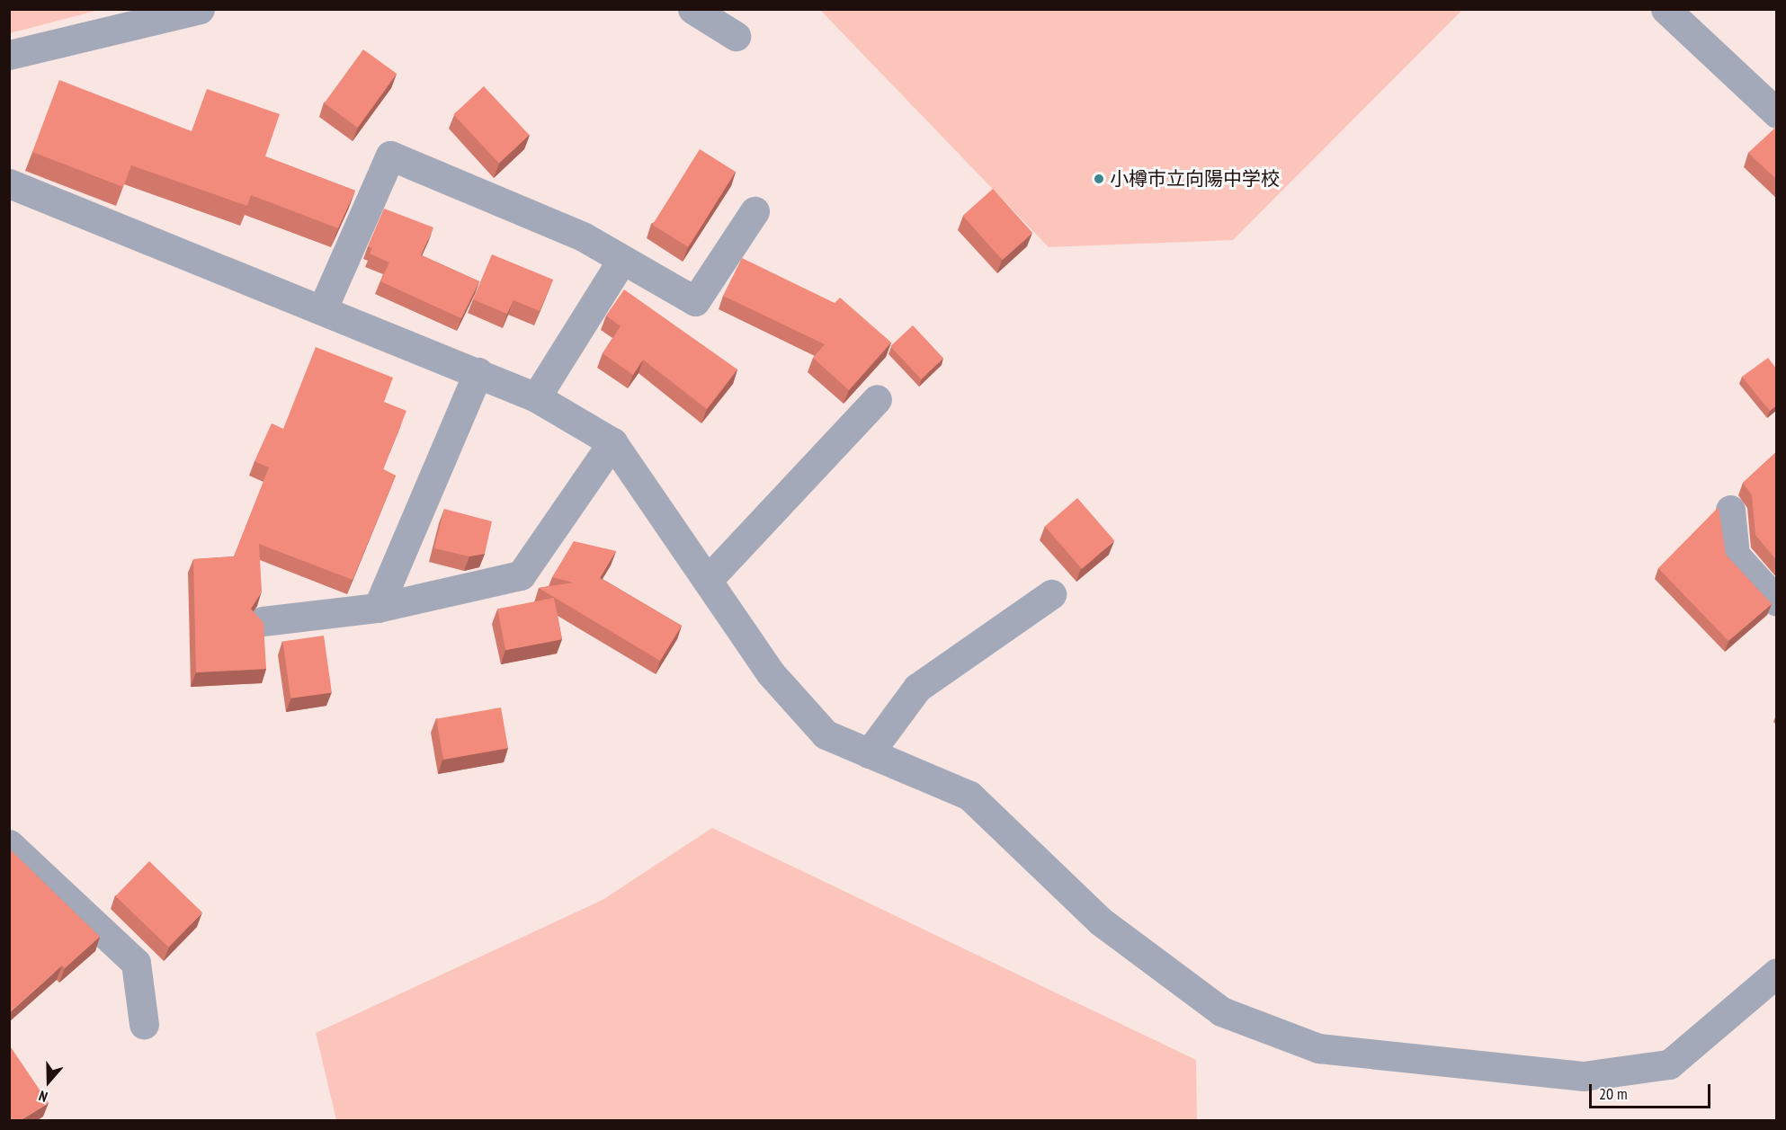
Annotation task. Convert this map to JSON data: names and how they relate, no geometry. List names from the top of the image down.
{
  "places": ["小樽市立向陽中学校"],
  "scale_bar": "20 m",
  "north": "bottom"
}
